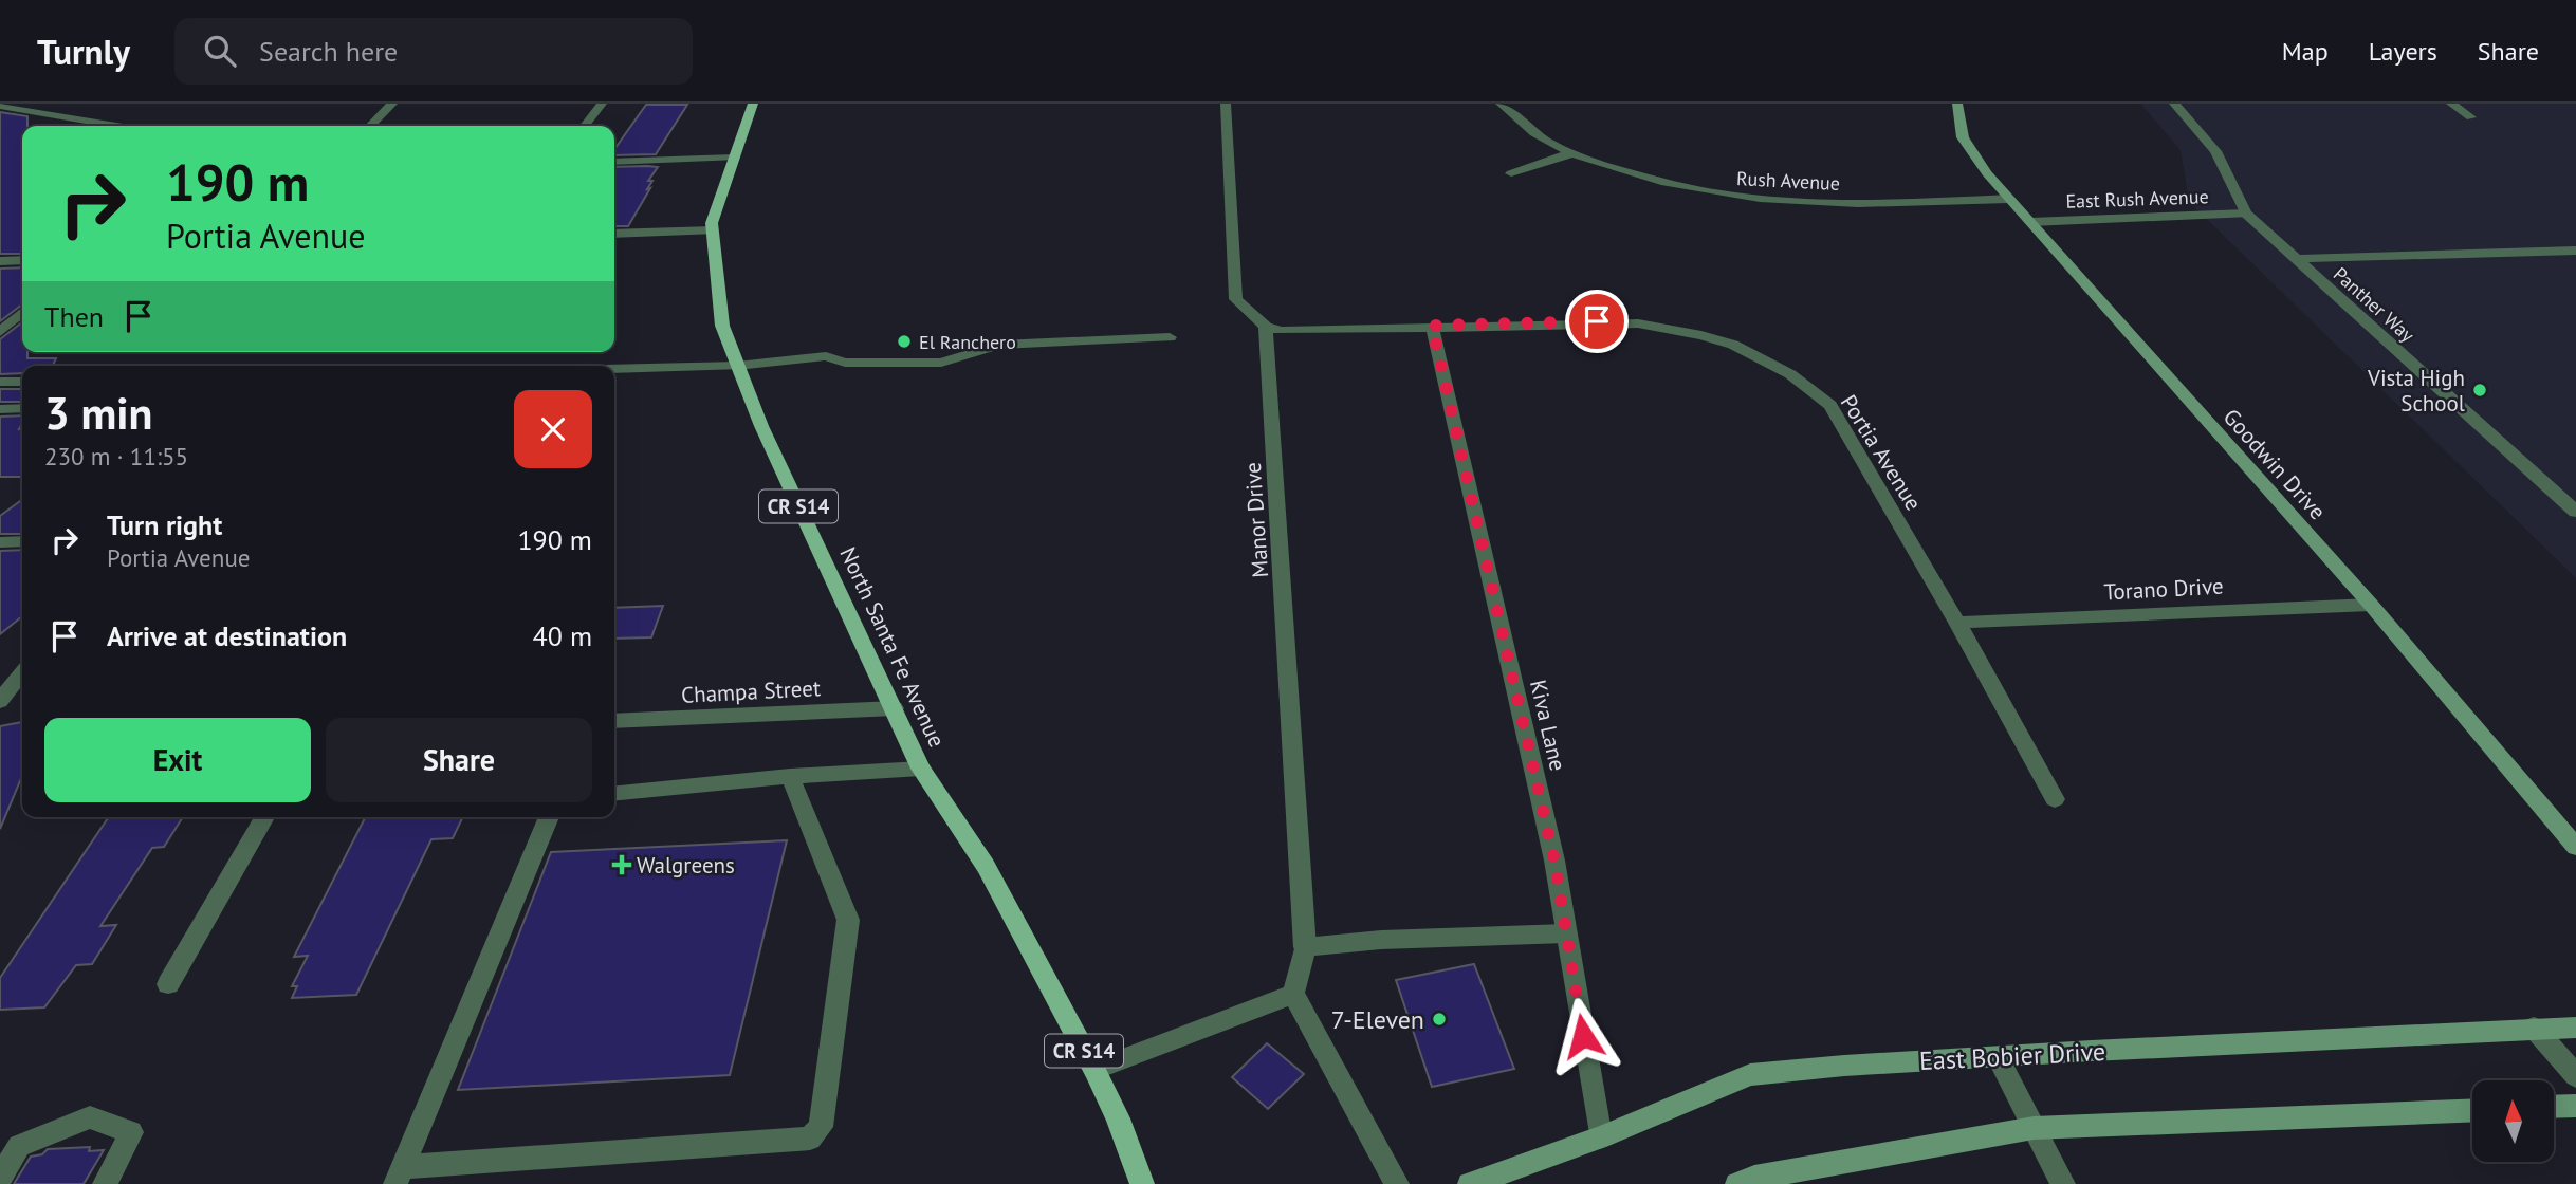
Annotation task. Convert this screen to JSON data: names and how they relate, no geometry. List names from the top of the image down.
{
  "streets": {
    "main road": ["CR S14", "North Santa Fe Avenue"],
    "street": [
      "Rush Avenue",
      "East Rush Avenue",
      "Panther Way",
      "Portia Avenue",
      "Goodwin Drive",
      "Manor Drive",
      "Torano Drive",
      "Champa Street",
      "Kiva Lane",
      "East Bobier Drive"
    ]
  },
  "crossings": [
    ["Rush Avenue", "Goodwin Drive"],
    ["East Rush Avenue", "Panther Way"],
    ["East Rush Avenue", "Goodwin Drive"],
    ["Portia Avenue", "Manor Drive"],
    ["Portia Avenue", "Torano Drive"],
    ["Portia Avenue", "Kiva Lane"],
    ["Goodwin Drive", "Torano Drive"],
    ["North Santa Fe Avenue", "Champa Street"],
    ["Kiva Lane", "East Bobier Drive"]
  ],
  "places": {
    "other": ["El Ranchero", "Vista High School", "7-Eleven"],
    "health": ["Walgreens"]
  },
  "north": "top",
  "page": {
    "header": "Turnly",
    "search": "Search here",
    "nav": ["Map", "Layers", "Share"],
    "turn": ["190 m", "Portia Avenue"],
    "then": "Then",
    "heading": ["3 min", "230 m · 11:55"],
    "list": [
      {
        "name": "Turn right",
        "note": "Portia Avenue",
        "value": "190 m"
      },
      {
        "name": "Arrive at destination",
        "value": "40 m"
      }
    ],
    "buttons": ["Exit", "Share"]
  }
}
